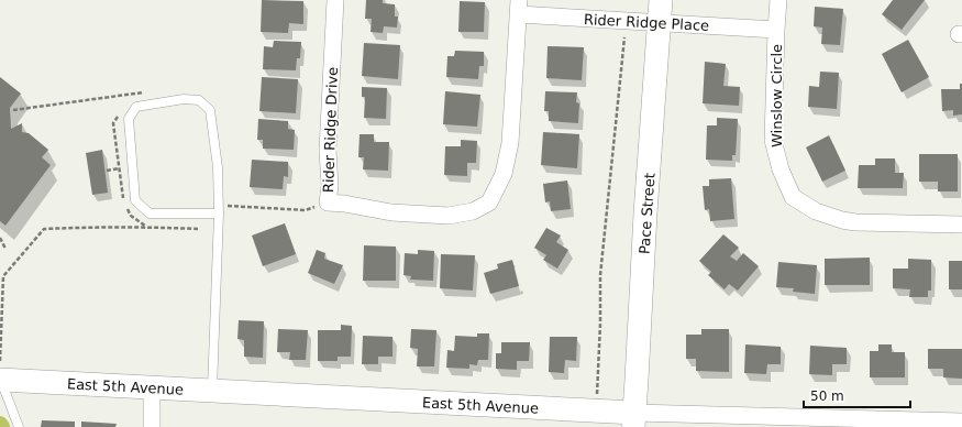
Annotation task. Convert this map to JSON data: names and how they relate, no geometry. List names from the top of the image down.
{
  "streets": {
    "street": [
      "Rider Ridge Place",
      "Winslow Circle",
      "Rider Ridge Drive",
      "Pace Street",
      "East 5th Avenue"
    ]
  },
  "crossings": [
    ["Rider Ridge Place", "Winslow Circle"],
    ["Rider Ridge Place", "Rider Ridge Drive"],
    ["Rider Ridge Place", "Pace Street"],
    ["Pace Street", "East 5th Avenue"]
  ],
  "scale_bar": "50 m"
}
